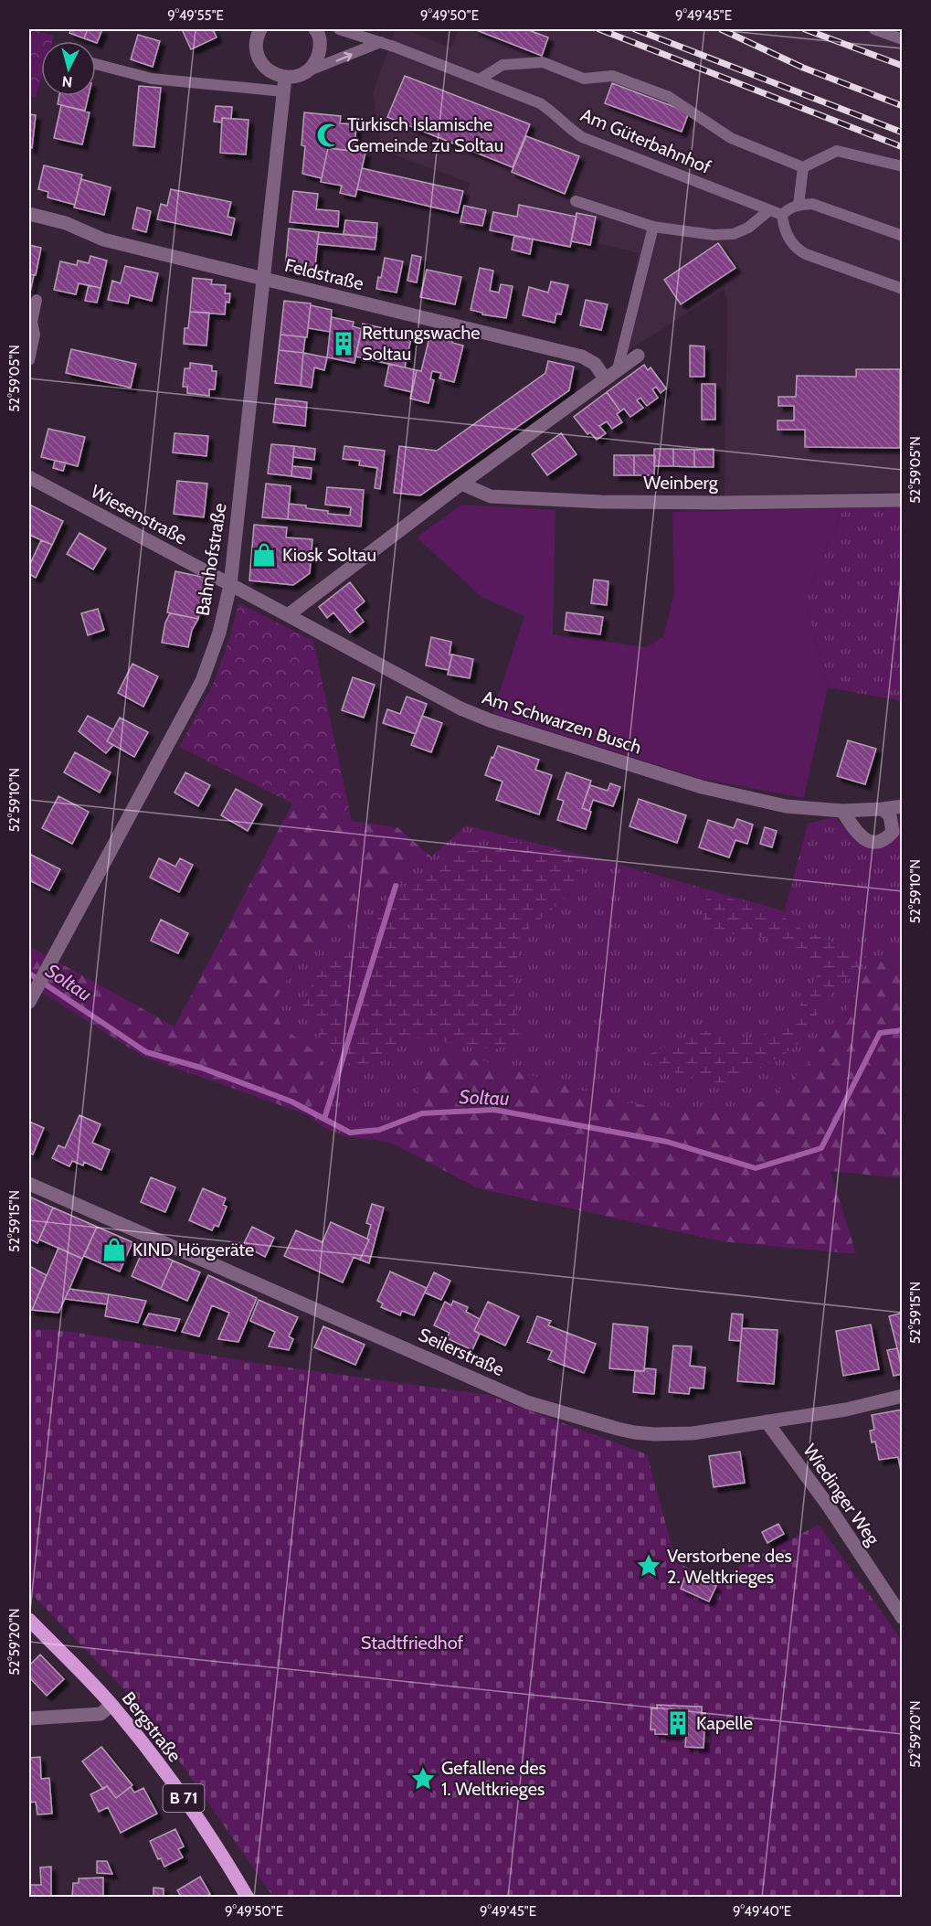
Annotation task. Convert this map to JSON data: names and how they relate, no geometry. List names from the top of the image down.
{
  "streets": {
    "main road": ["Bergstraße", "B 71"],
    "street": [
      "Feldstraße",
      "Weinberg",
      "Wiesenstraße",
      "Bahnhofstraße",
      "Am Schwarzen Busch",
      "Seilerstraße",
      "Wiedinger Weg"
    ],
    "lane": ["Am Güterbahnhof"]
  },
  "crossings": [
    ["Feldstraße", "Bahnhofstraße"],
    ["Wiesenstraße", "Bahnhofstraße"],
    ["Seilerstraße", "Wiedinger Weg"]
  ],
  "water": ["Soltau"],
  "parks": ["Stadtfriedhof"],
  "places": {
    "mosque": ["Türkisch Islamische Gemeinde zu Soltau"],
    "building": ["Rettungswache Soltau", "Kapelle"],
    "shop": ["Kiosk Soltau", "KIND Hörgeräte"],
    "place": ["Verstorbene des 2. Weltkrieges", "Gefallene des 1. Weltkrieges"]
  },
  "north": "bottom",
  "coordinates": [
    "9°49'55\"E",
    "9°49'50\"E",
    "9°49'45\"E",
    "52°59'05\"N",
    "52°59'10\"N",
    "52°59'15\"N",
    "52°59'20\"N",
    "9°49'40\"E"
  ]
}
